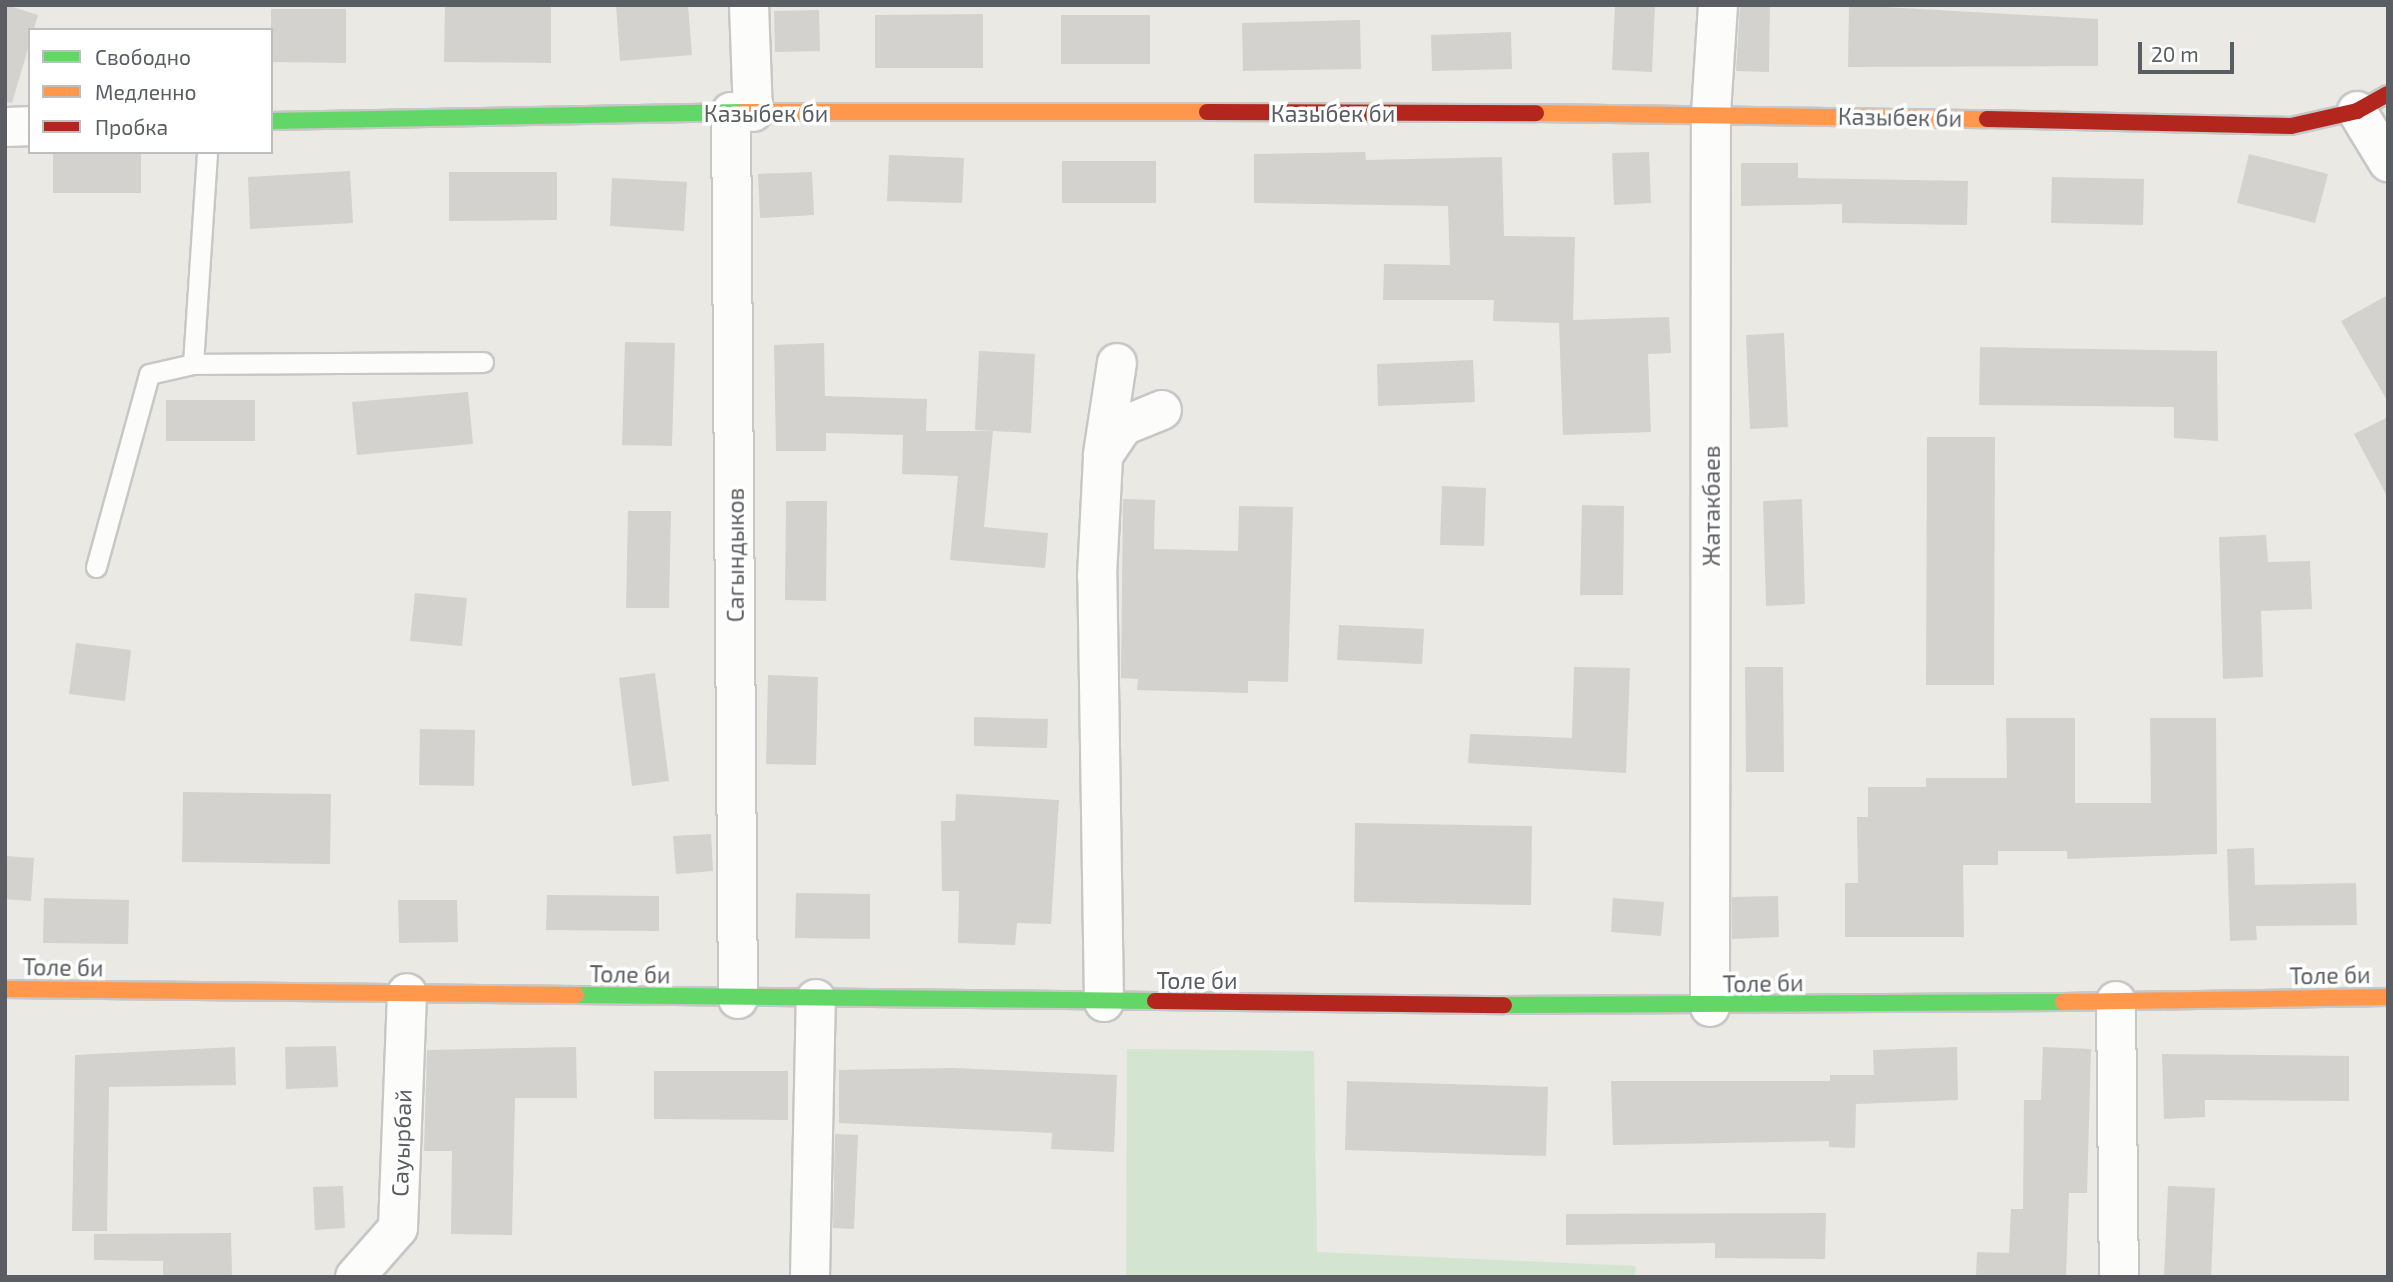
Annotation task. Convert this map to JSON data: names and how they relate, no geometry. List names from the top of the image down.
{
  "streets": {
    "main road": ["Казыбек би", "Толе би"],
    "street": ["Жатакбаев", "Сагындыков", "Сауырбай"]
  },
  "crossings": [
    ["Казыбек би", "Жатакбаев"],
    ["Казыбек би", "Сагындыков"],
    ["Жатакбаев", "Толе би"],
    ["Сагындыков", "Толе би"],
    ["Толе би", "Сауырбай"]
  ],
  "legend": ["Свободно", "Медленно", "Пробка"],
  "scale_bar": "20 m"
}
